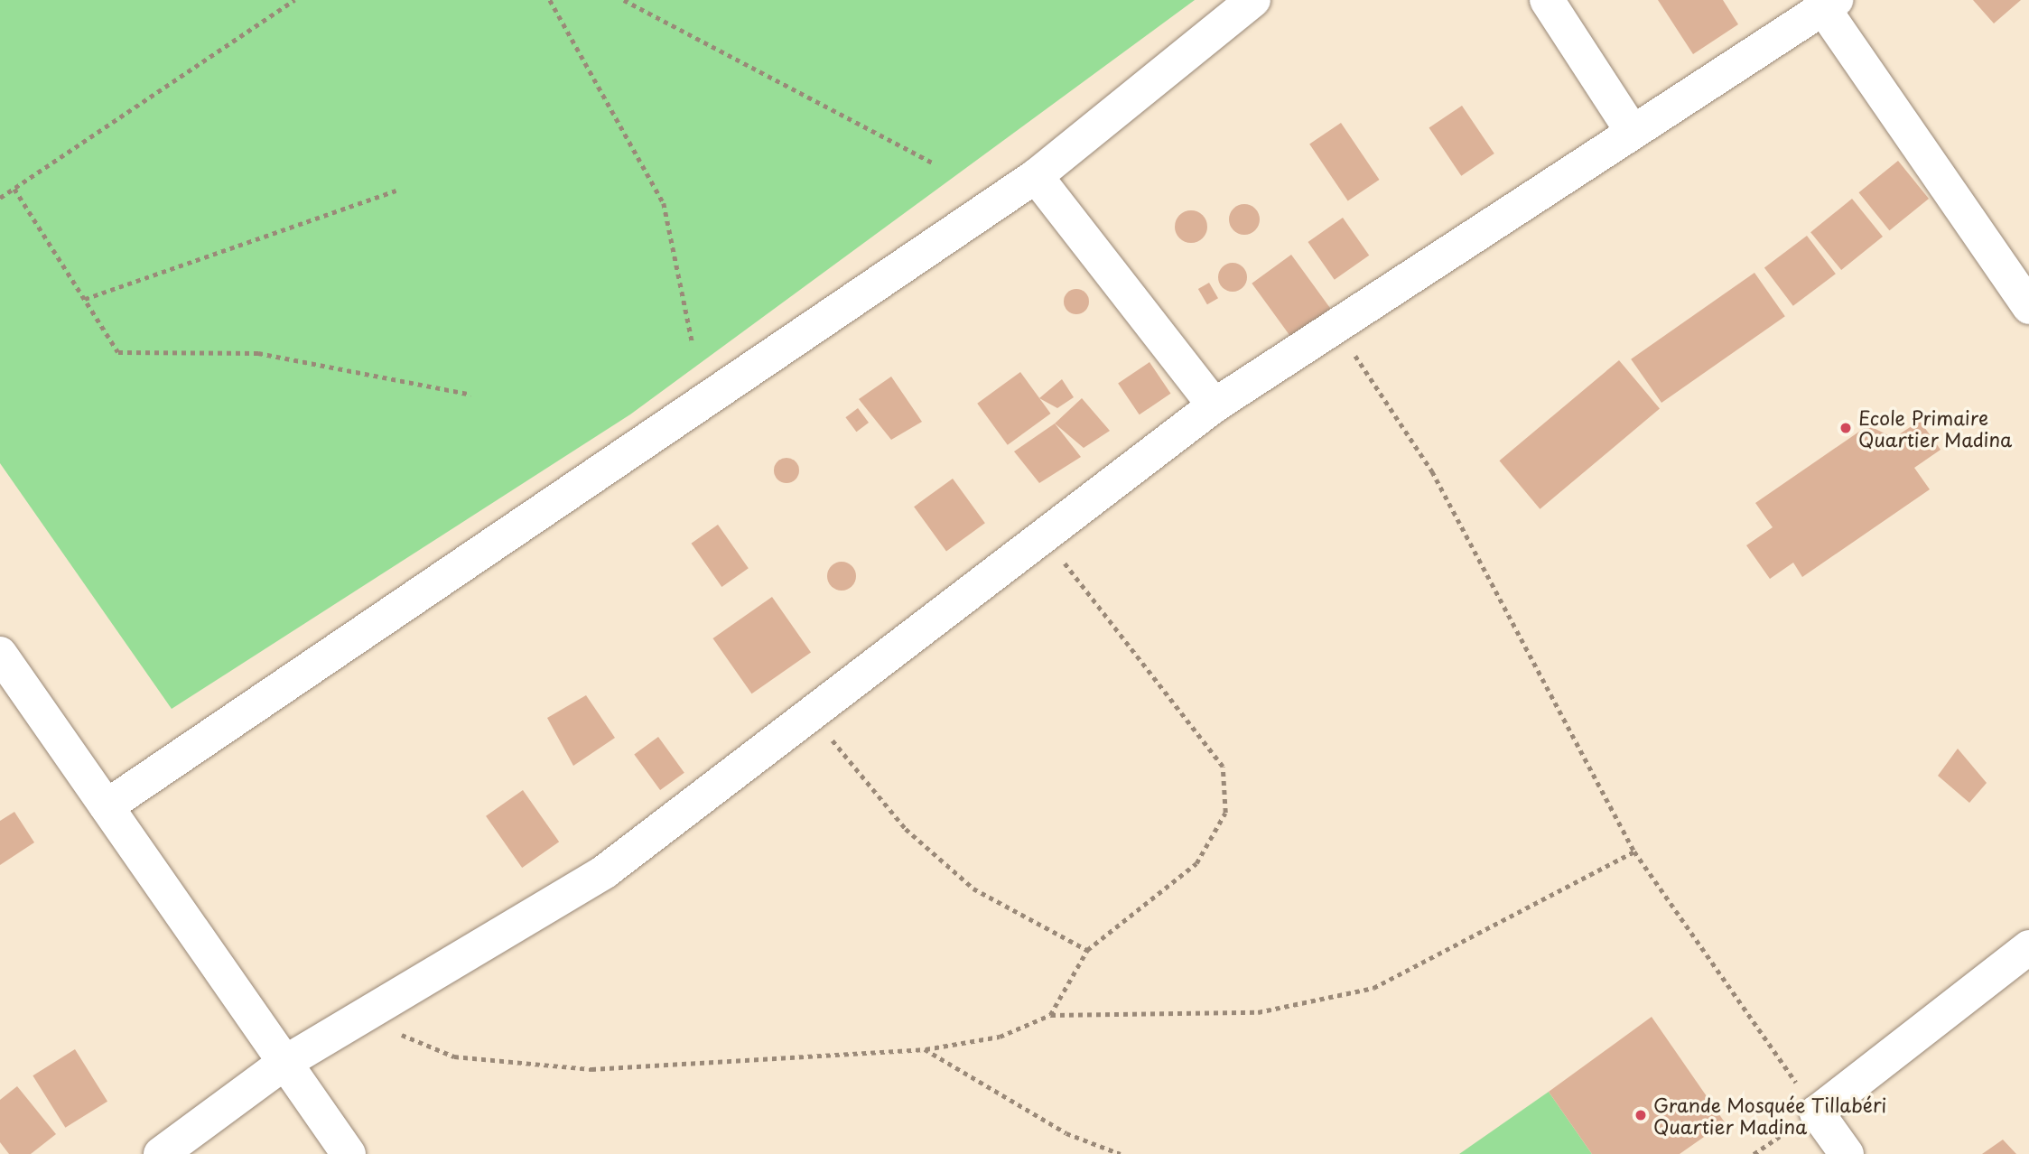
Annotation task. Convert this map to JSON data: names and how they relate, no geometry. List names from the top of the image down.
{
  "places": ["Ecole Primaire Quartier Madina", "Grande Mosquée Tillabéri Quartier Madina"]
}
